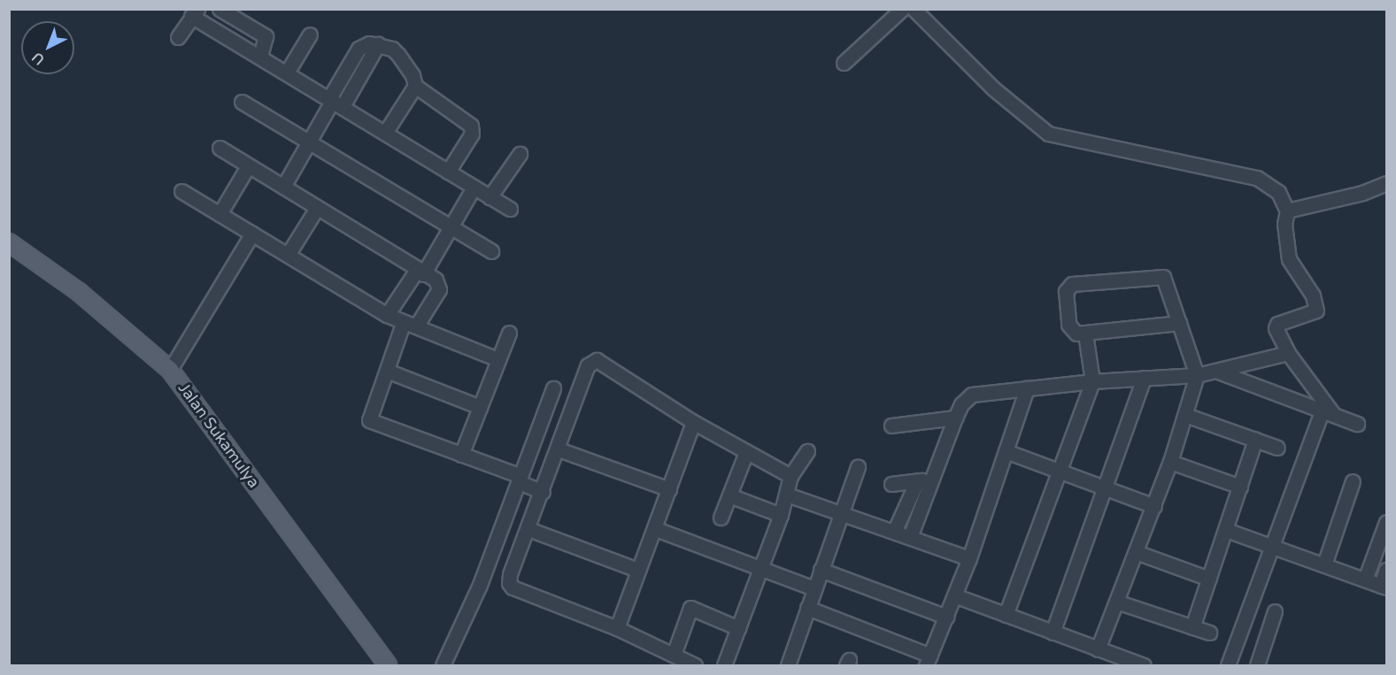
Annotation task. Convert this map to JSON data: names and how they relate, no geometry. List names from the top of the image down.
{
  "streets": {
    "main road": ["Jalan Sukamulya"]
  },
  "north": "bottom left"
}
